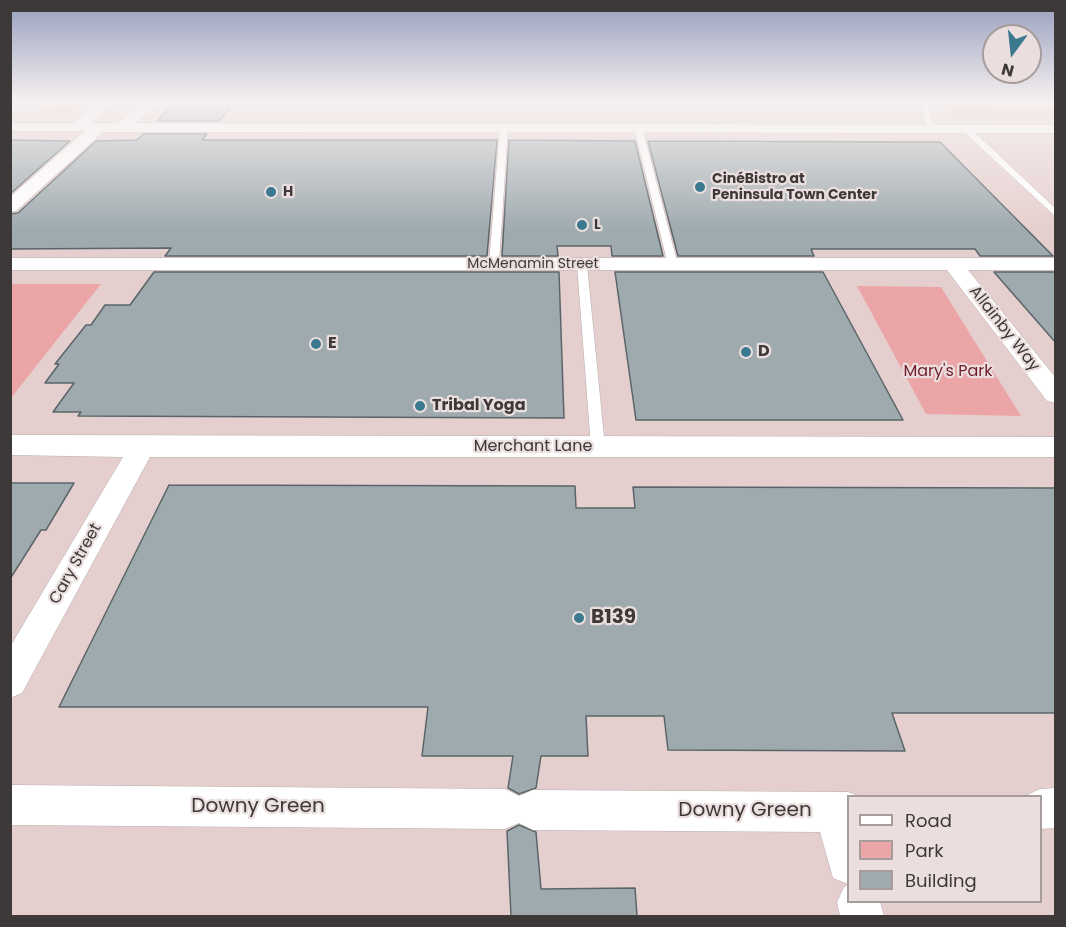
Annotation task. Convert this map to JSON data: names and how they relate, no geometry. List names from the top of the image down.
{
  "streets": {
    "street": [
      "McMenamin Street",
      "Allainby Way",
      "Merchant Lane",
      "Cary Street",
      "Downy Green"
    ]
  },
  "crossings": [
    ["McMenamin Street", "Allainby Way"],
    ["Merchant Lane", "Cary Street"]
  ],
  "parks": ["Mary's Park"],
  "places": [
    "CinéBistro at Peninsula Town Center",
    "H",
    "L",
    "E",
    "D",
    "Tribal Yoga",
    "B139"
  ],
  "legend": ["Road", "Park", "Building"],
  "north": "bottom"
}
